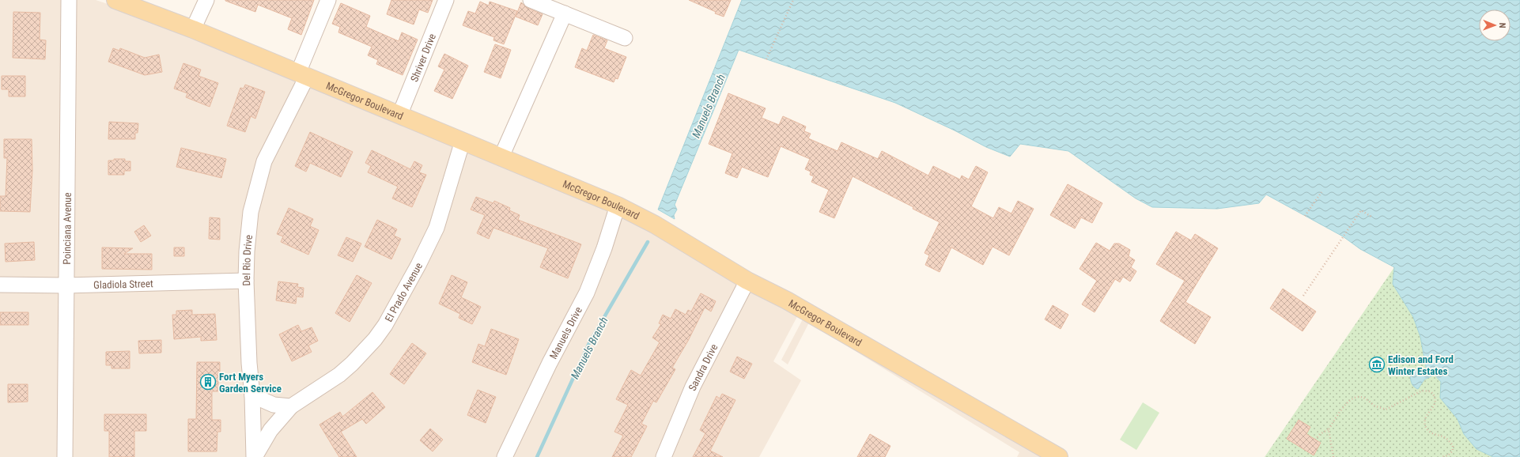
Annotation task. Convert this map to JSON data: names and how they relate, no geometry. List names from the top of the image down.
{
  "streets": {
    "main road": ["McGregor Boulevard"],
    "street": [
      "Shriver Drive",
      "Poinciana Avenue",
      "Del Rio Drive",
      "Gladiola Street",
      "El Prado Avenue",
      "Manuels Drive",
      "Sandra Drive"
    ]
  },
  "crossings": [
    ["Shriver Drive", "McGregor Boulevard"],
    ["McGregor Boulevard", "Del Rio Drive"],
    ["McGregor Boulevard", "El Prado Avenue"],
    ["McGregor Boulevard", "Manuels Drive"],
    ["McGregor Boulevard", "Sandra Drive"],
    ["Poinciana Avenue", "Gladiola Street"],
    ["Del Rio Drive", "Gladiola Street"],
    ["Del Rio Drive", "El Prado Avenue"]
  ],
  "water": ["Manuels Branch"],
  "places": {
    "museum": ["Edison and Ford Winter Estates"],
    "building": ["Fort Myers Garden Service"]
  },
  "north": "right"
}
